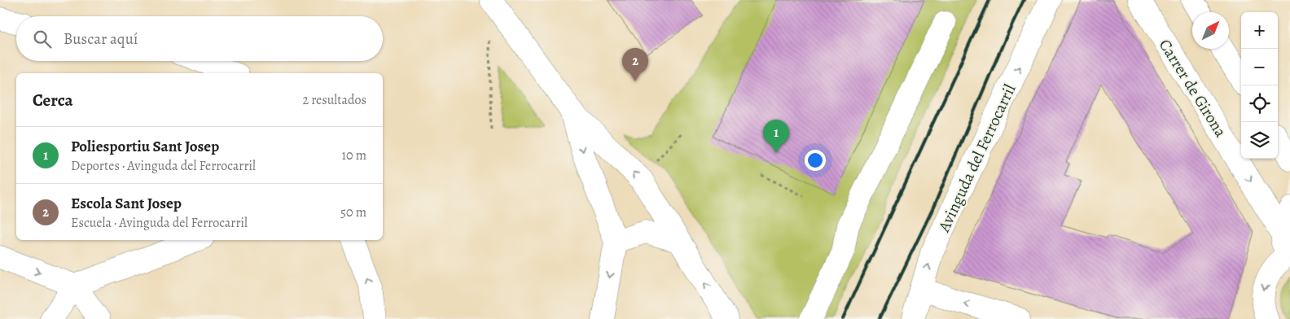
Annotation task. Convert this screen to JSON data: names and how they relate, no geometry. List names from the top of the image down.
{
  "streets": {
    "street": ["Carrer de Girona", "Avinguda del Ferrocarril"]
  },
  "one_way": ["Carrer de Girona"],
  "north": "top right",
  "page": {
    "map_buttons": ["+", "−"],
    "search": "Buscar aquí",
    "pins": ["2", "1"],
    "heading": ["Cerca", "2 resultados"],
    "list": [
      {
        "mark": "1",
        "name": "Poliesportiu Sant Josep",
        "note": "Deportes · Avinguda del Ferrocarril",
        "value": "10 m"
      },
      {
        "mark": "2",
        "name": "Escola Sant Josep",
        "note": "Escuela · Avinguda del Ferrocarril",
        "value": "50 m"
      }
    ]
  }
}
